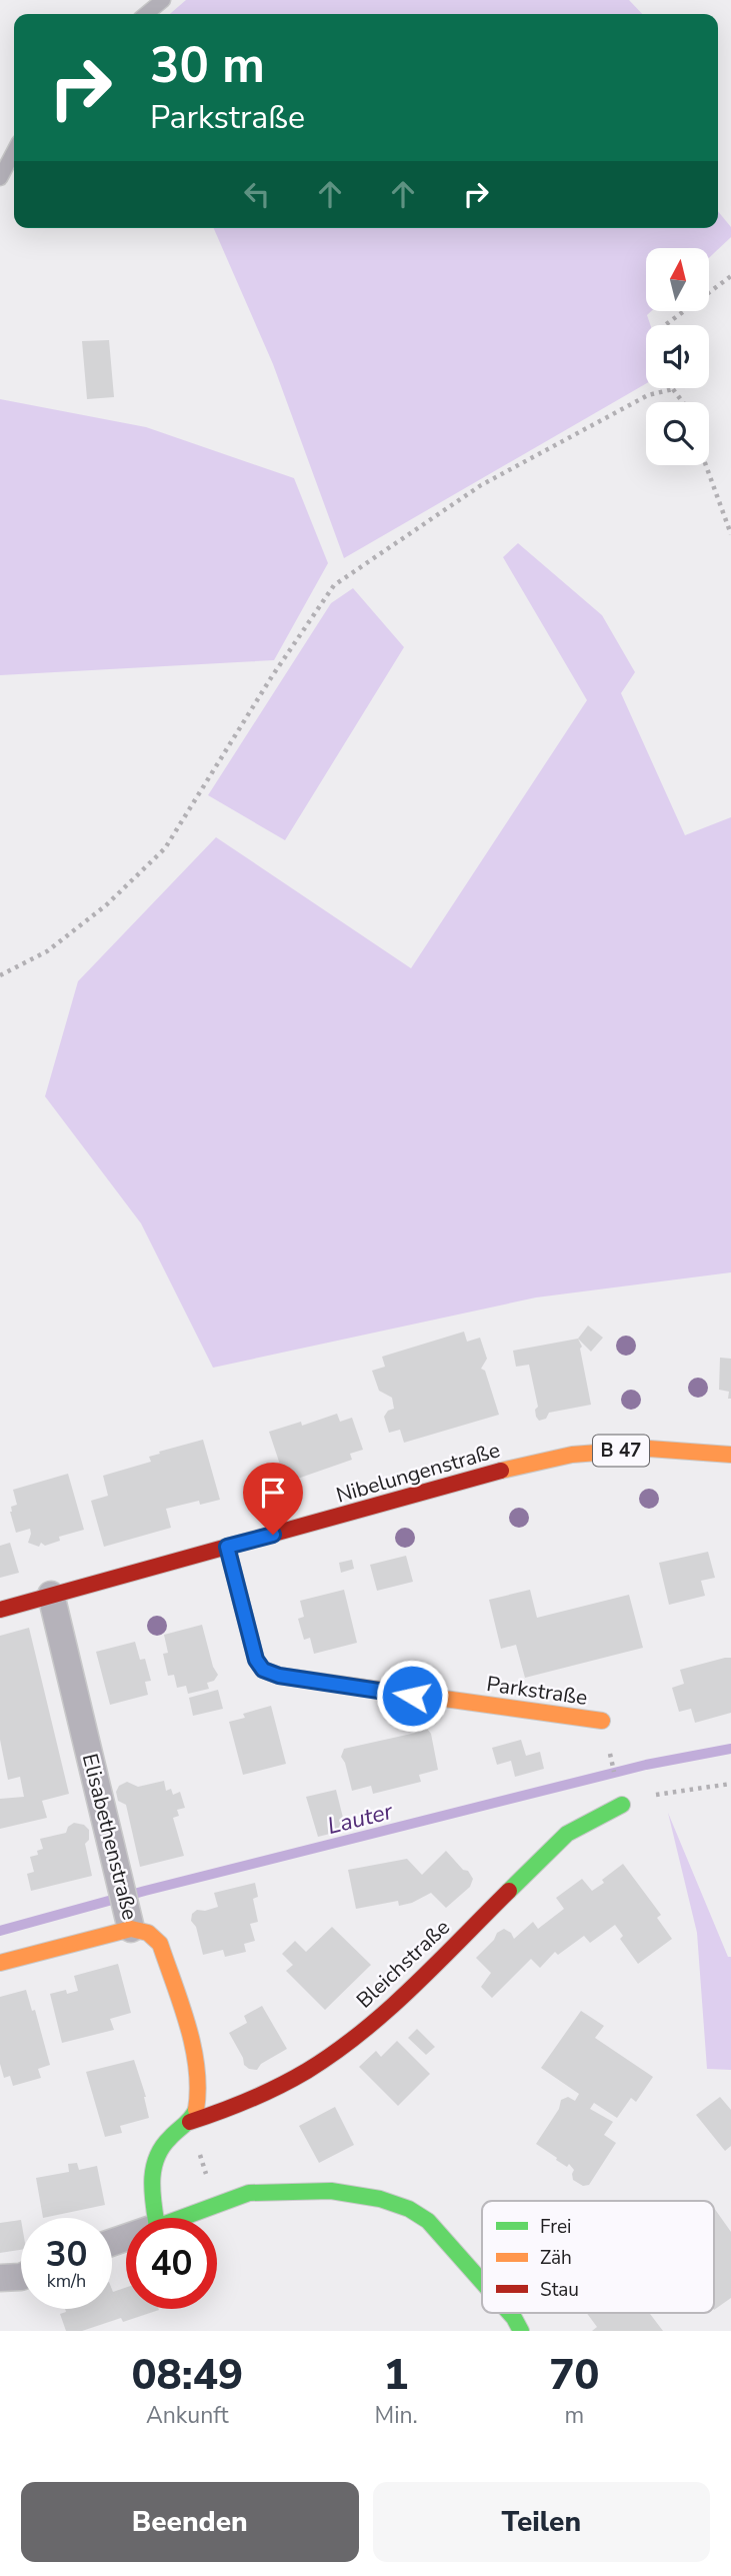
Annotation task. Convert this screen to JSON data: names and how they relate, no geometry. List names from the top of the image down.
{
  "streets": {
    "street": [
      "B 47",
      "Nibelungenstraße",
      "Parkstraße",
      "Elisabethenstraße",
      "Bleichstraße"
    ]
  },
  "crossings": [
    ["Nibelungenstraße", "Parkstraße"],
    ["Nibelungenstraße", "Elisabethenstraße"],
    ["Elisabethenstraße", "Bleichstraße"]
  ],
  "water": ["Lauter"],
  "legend": ["Frei", "Zäh", "Stau"],
  "north": "top",
  "page": {
    "turn": ["30 m", "Parkstraße"],
    "speed": "30 km/h",
    "limit": "40",
    "eta": [
      "08:49",
      "Ankunft",
      "1",
      "Min.",
      "70",
      "m"
    ],
    "buttons": ["Beenden", "Teilen"]
  }
}
